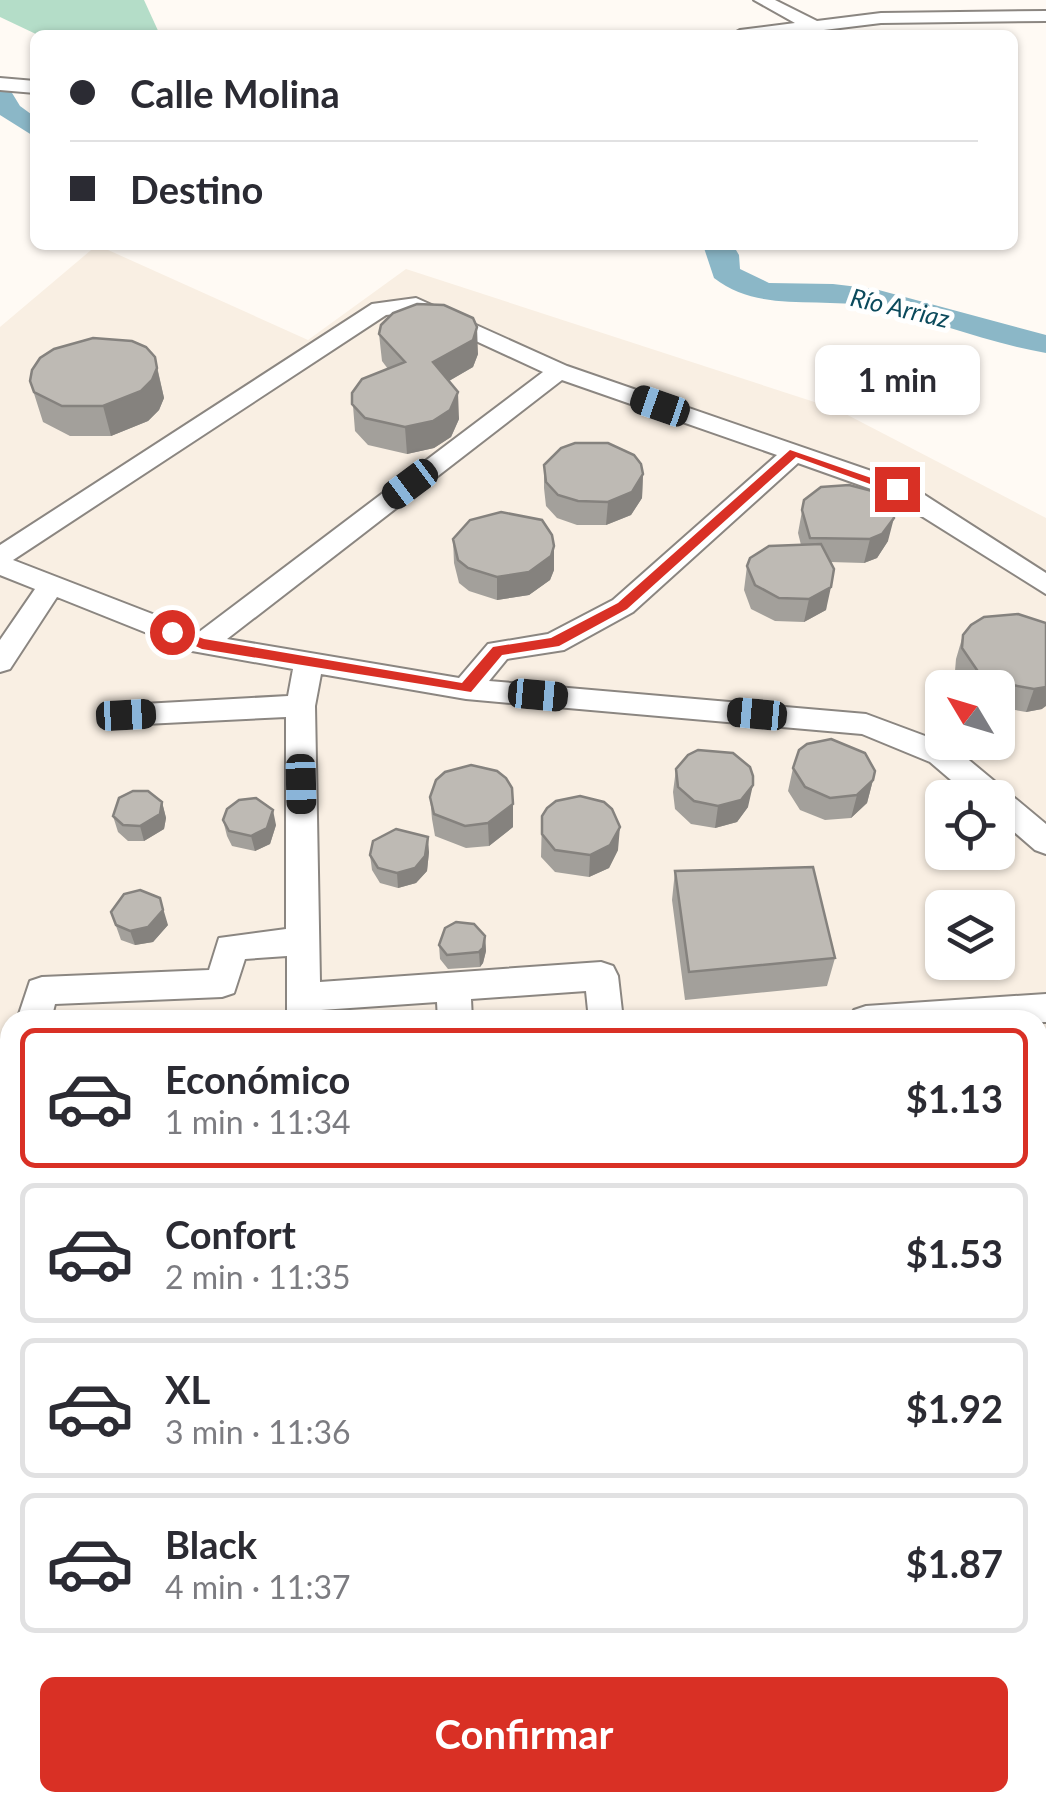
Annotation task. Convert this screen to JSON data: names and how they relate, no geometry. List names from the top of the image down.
{
  "water": ["Río Arriaz"],
  "north": "top left",
  "page": {
    "banner": ["Calle Molina", "Destino"],
    "bubble": "1 min",
    "list": [
      {
        "name": "Económico",
        "note": "1 min · 11:34",
        "value": "$1.13"
      },
      {
        "name": "Confort",
        "note": "2 min · 11:35",
        "value": "$1.53"
      },
      {
        "name": "XL",
        "note": "3 min · 11:36",
        "value": "$1.92"
      },
      {
        "name": "Black",
        "note": "4 min · 11:37",
        "value": "$1.87"
      }
    ],
    "buttons": "Confirmar"
  }
}
